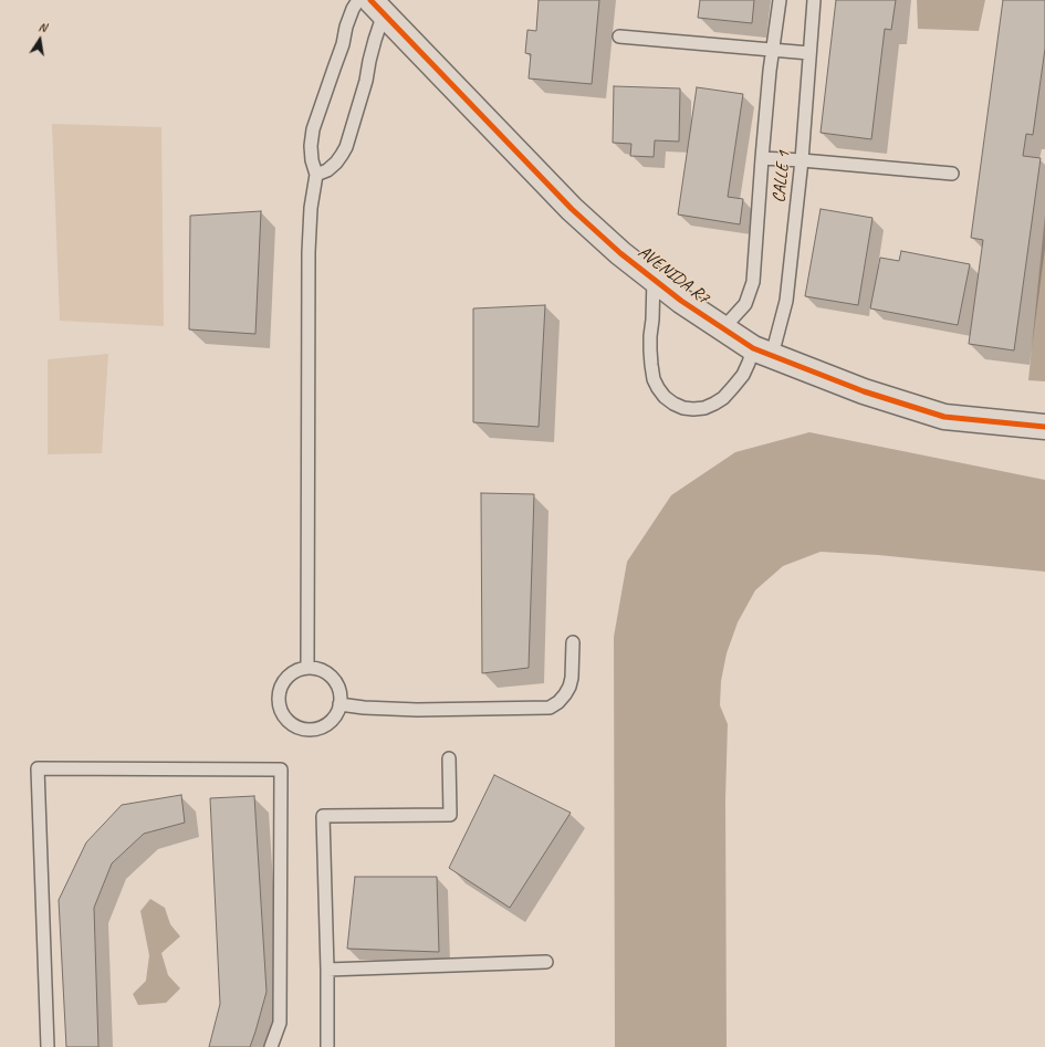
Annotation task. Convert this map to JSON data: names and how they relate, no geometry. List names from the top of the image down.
{
  "streets": {
    "street": ["AVENIDA R7"],
    "lane": ["CALLE 1"]
  },
  "crossings": [
    ["CALLE 1", "AVENIDA R7"]
  ],
  "north": "top"
}
